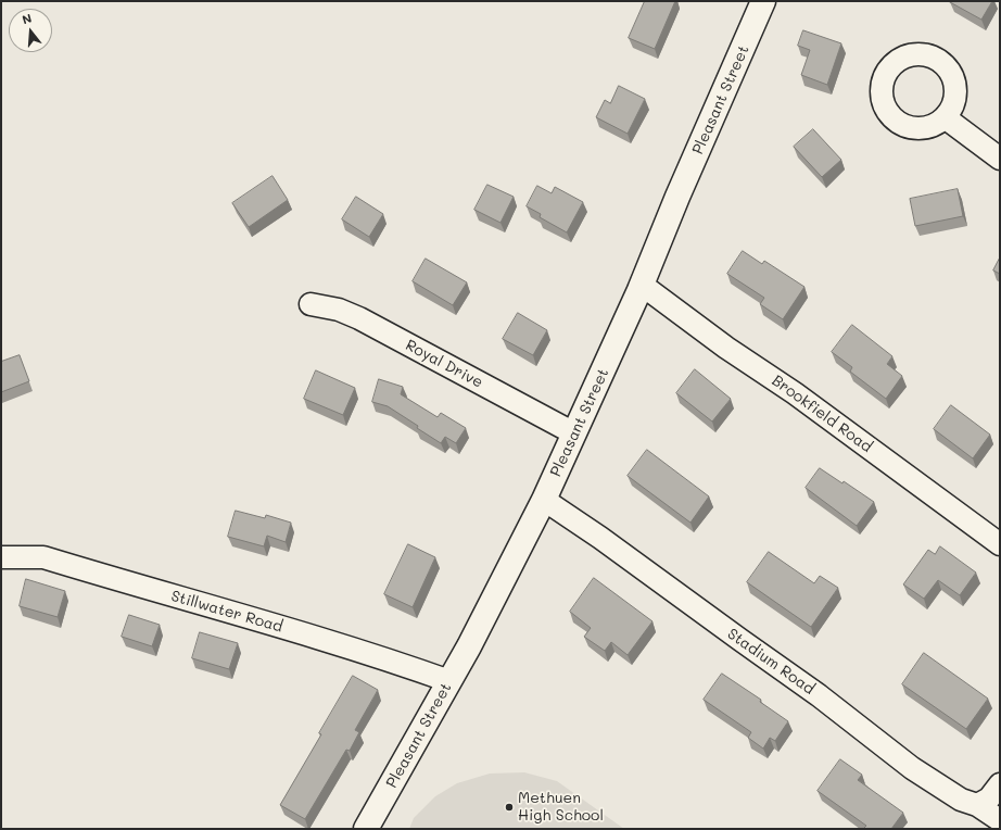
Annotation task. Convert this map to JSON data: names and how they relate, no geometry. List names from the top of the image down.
{
  "streets": {
    "main road": ["Pleasant Street"],
    "street": [
      "Royal Drive",
      "Brookfield Road",
      "Stillwater Road",
      "Stadium Road"
    ]
  },
  "crossings": [
    ["Pleasant Street", "Royal Drive"],
    ["Pleasant Street", "Brookfield Road"],
    ["Pleasant Street", "Stillwater Road"],
    ["Pleasant Street", "Stadium Road"]
  ],
  "places": ["Methuen High School"],
  "north": "top"
}
